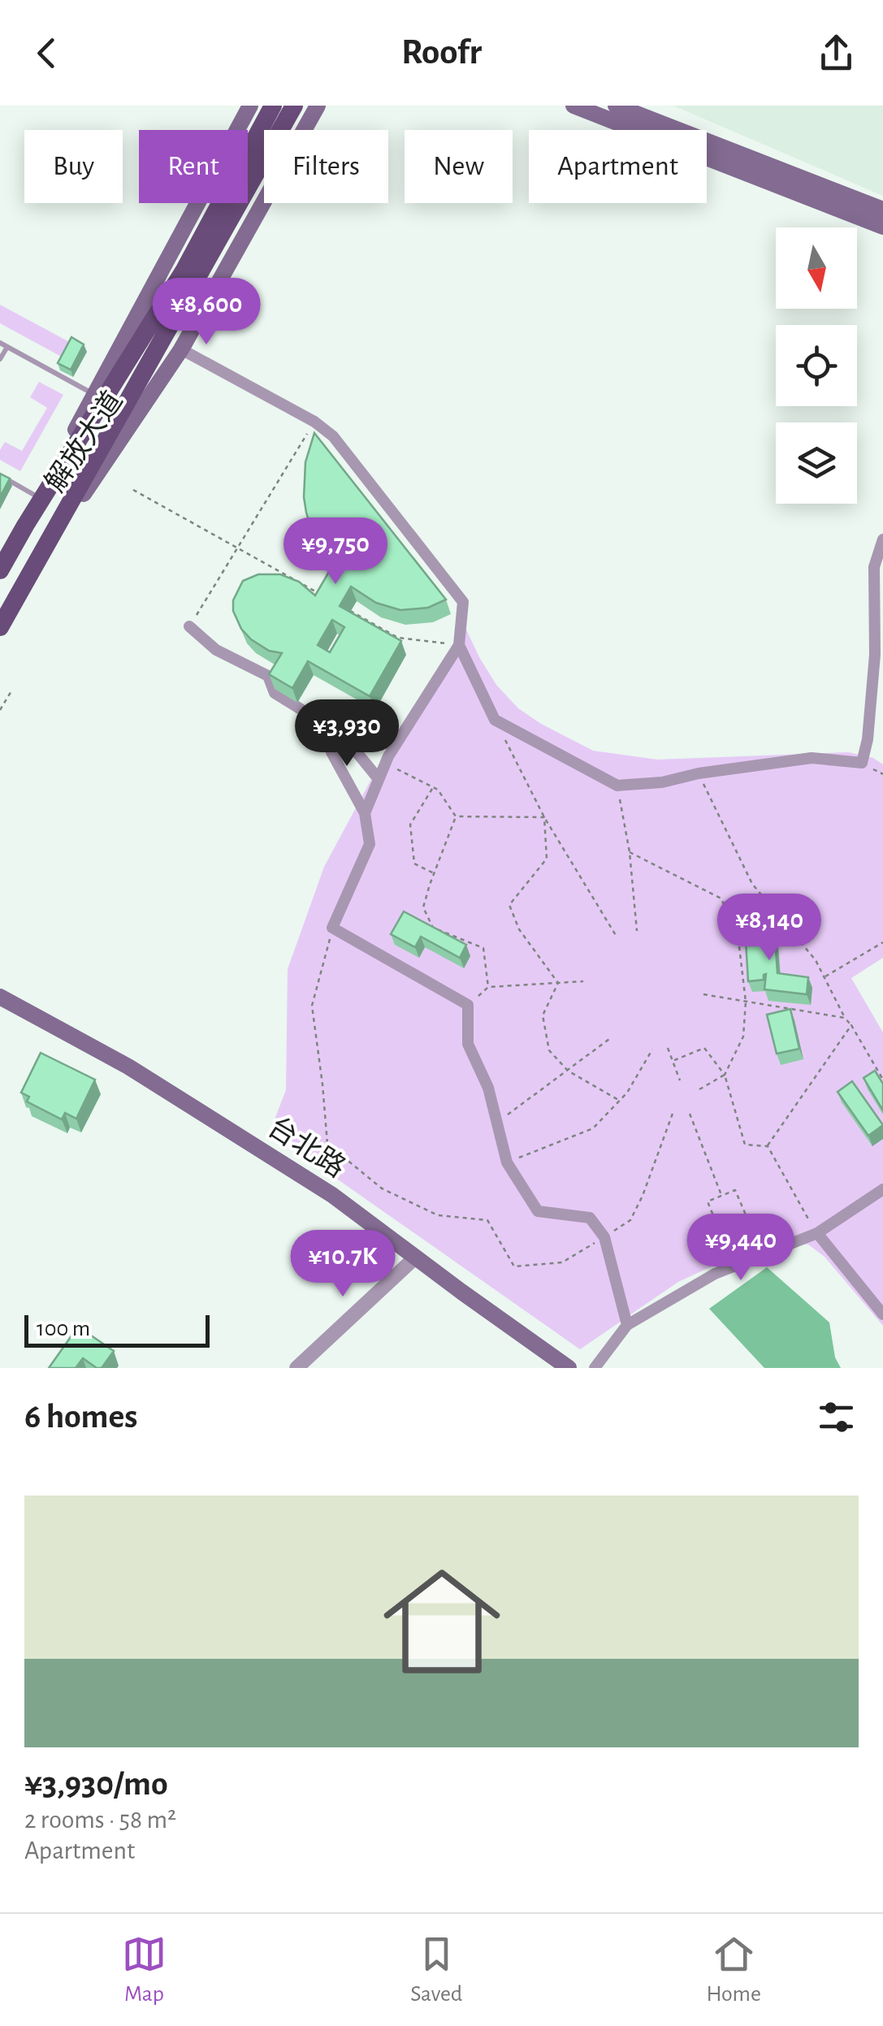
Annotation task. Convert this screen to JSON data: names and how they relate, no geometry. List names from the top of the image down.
{
  "streets": {
    "main road": ["解放大道", "台北路"]
  },
  "scale_bar": "100 m",
  "north": "bottom",
  "page": {
    "header": "Roofr",
    "chip": [
      "Buy",
      "Rent",
      "Filters",
      "New",
      "Apartment"
    ],
    "price": [
      "¥8,600",
      "¥9,750",
      "¥3,930",
      "¥8,140",
      "¥9,440",
      "¥10.7K"
    ],
    "scale": "100 m",
    "heading": "6 homes",
    "list": [
      {
        "name": "¥3,930/mo",
        "note": "2 rooms · 58 m² · Apartment"
      }
    ],
    "tabs": ["Map", "Saved", "Home"]
  }
}
